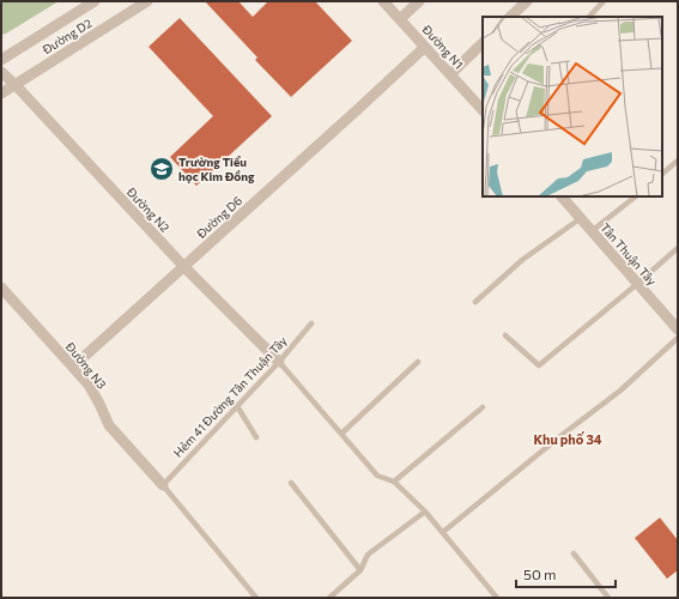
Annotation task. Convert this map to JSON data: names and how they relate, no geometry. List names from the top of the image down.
{
  "streets": {
    "street": [
      "Đường D2",
      "Đường N1",
      "Đường N2",
      "Đường D6",
      "Tân Thuận Tây",
      "Đường N3"
    ],
    "lane": ["Hẻm 41 Đường Tân Thuận Tây"]
  },
  "crossings": [
    ["Đường D2", "Đường N2"],
    ["Đường N1", "Đường D6"],
    ["Đường N2", "Đường D6"],
    ["Đường N2", "Hẻm 41 Đường Tân Thuận Tây"],
    ["Đường D6", "Đường N3"],
    ["Đường N3", "Hẻm 41 Đường Tân Thuận Tây"]
  ],
  "districts": ["Khu phố 34"],
  "places": {
    "school or university": ["Trường Tiểu học Kim Đồng"]
  },
  "scale_bar": "50 m"
}
